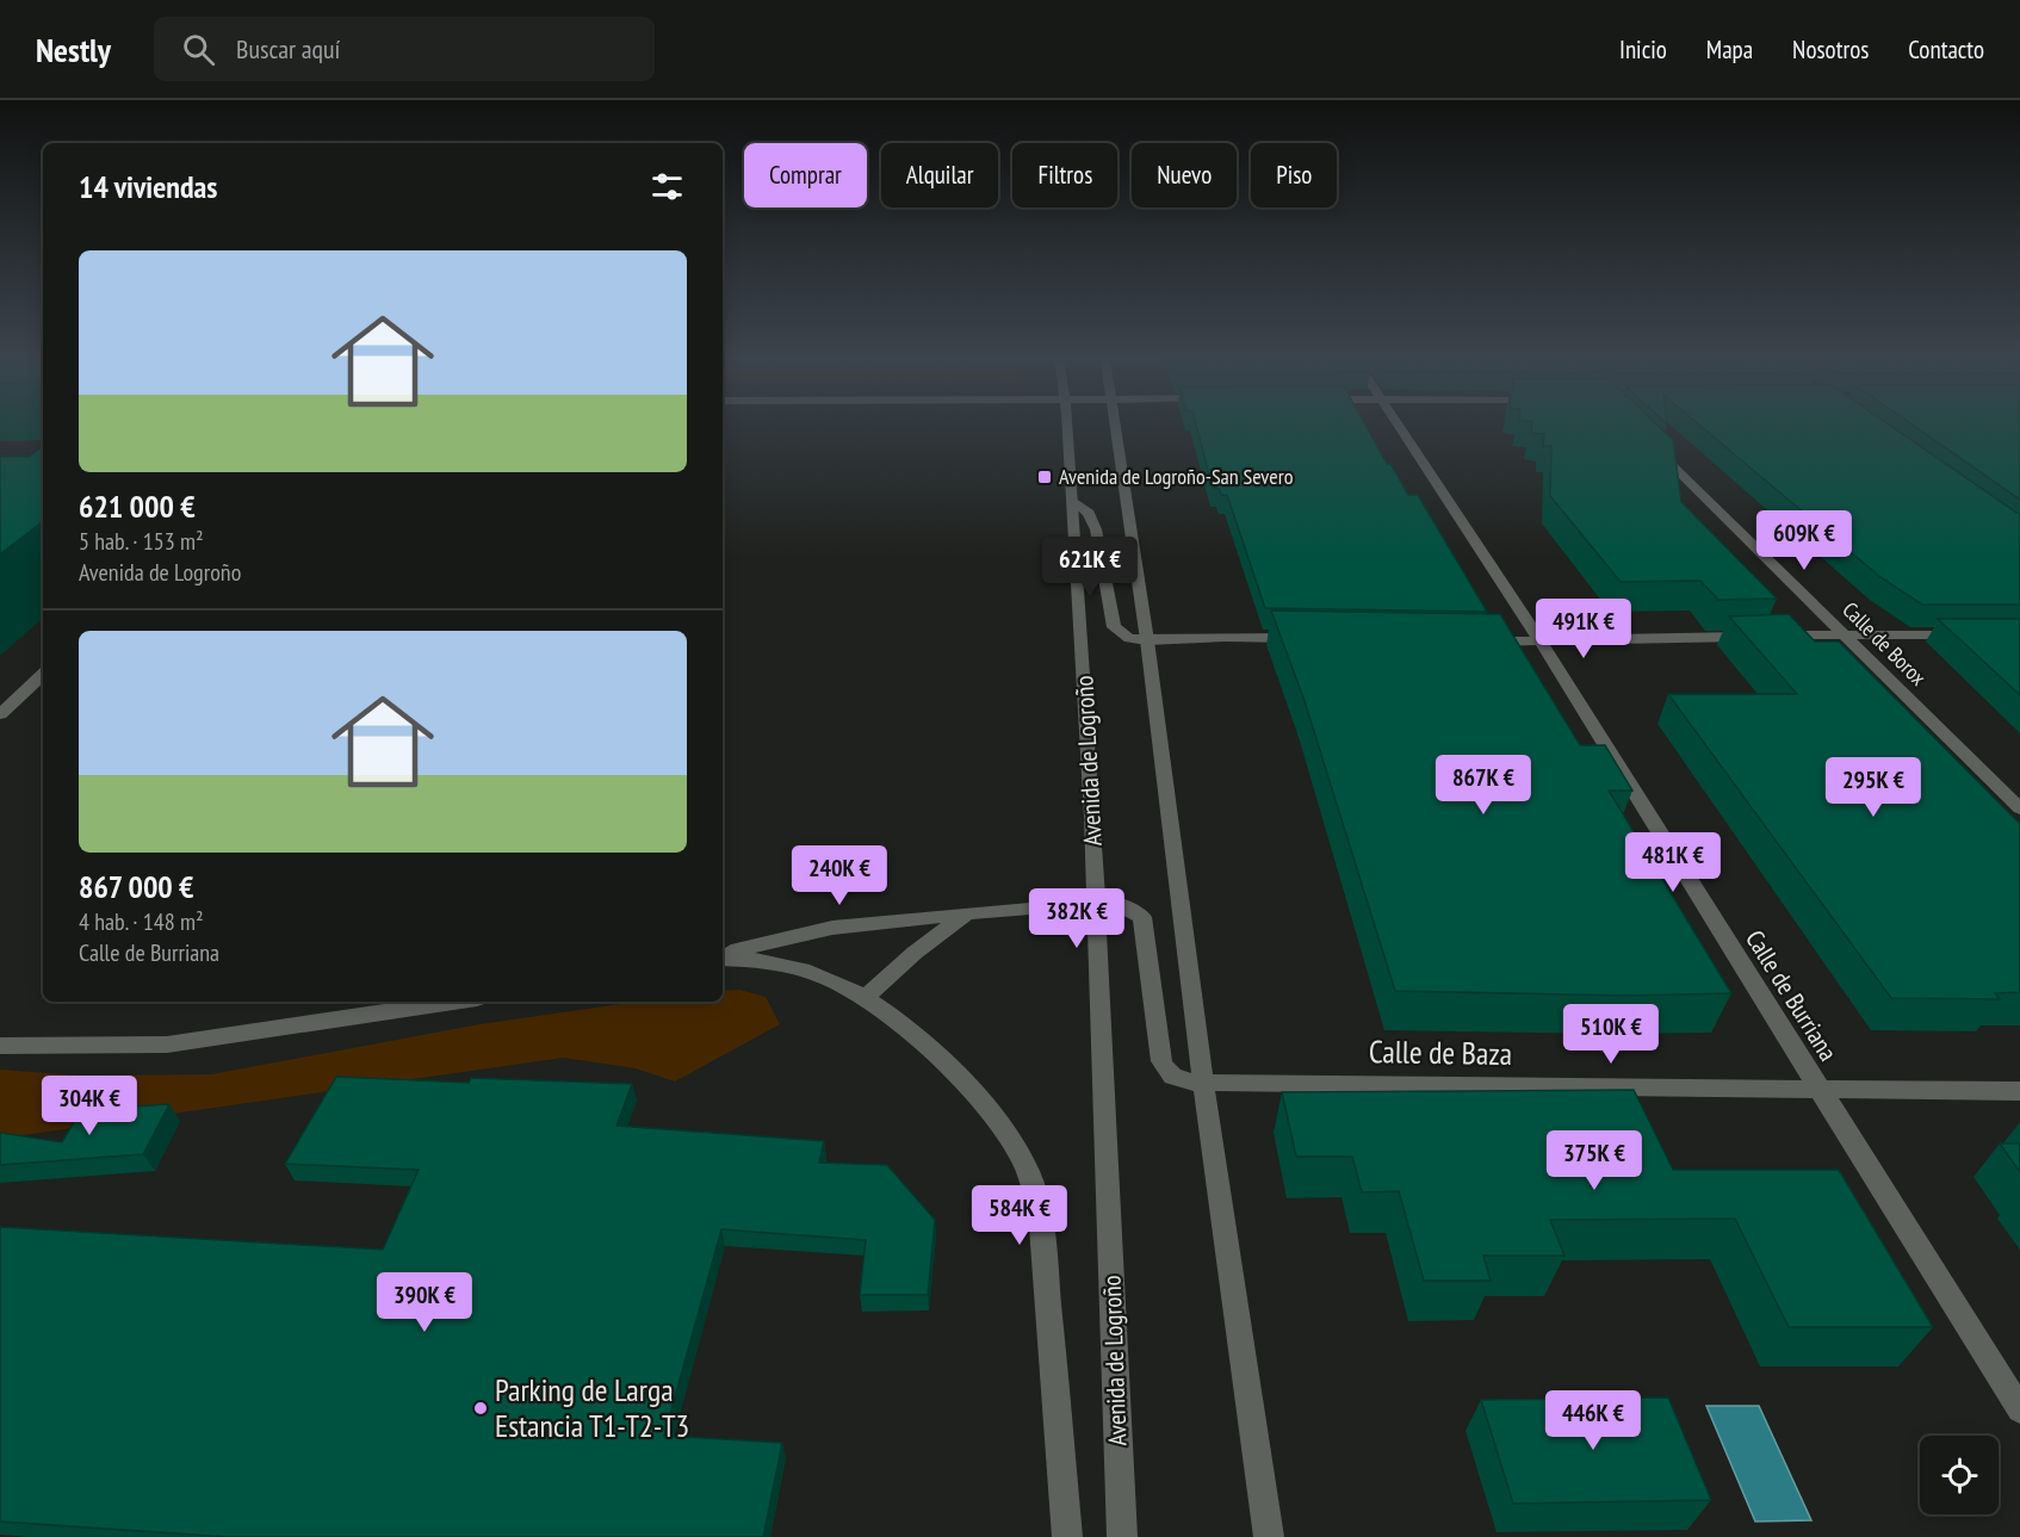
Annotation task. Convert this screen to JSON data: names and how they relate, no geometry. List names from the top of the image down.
{
  "streets": {
    "street": [
      "Calle de Borox",
      "Avenida de Logroño",
      "Calle de Burriana",
      "Calle de Baza"
    ]
  },
  "crossings": [
    ["Avenida de Logroño", "Calle de Baza"],
    ["Calle de Burriana", "Calle de Baza"]
  ],
  "places": {
    "transit": ["Avenida de Logroño-San Severo"],
    "other": ["Parking de Larga Estancia T1-T2-T3"]
  },
  "page": {
    "header": "Nestly",
    "search": "Buscar aquí",
    "nav": [
      "Inicio",
      "Mapa",
      "Nosotros",
      "Contacto"
    ],
    "chip": [
      "Comprar",
      "Alquilar",
      "Filtros",
      "Nuevo",
      "Piso"
    ],
    "heading": "14 viviendas",
    "list": [
      {
        "name": "621 000 €",
        "note": "5 hab. · 153 m² · Avenida de Logroño"
      },
      {
        "name": "867 000 €",
        "note": "4 hab. · 148 m² · Calle de Burriana"
      }
    ],
    "price": [
      "609K €",
      "621K €",
      "491K €",
      "867K €",
      "295K €",
      "481K €",
      "240K €",
      "382K €",
      "510K €",
      "304K €",
      "375K €",
      "584K €",
      "390K €",
      "446K €"
    ]
  }
}
